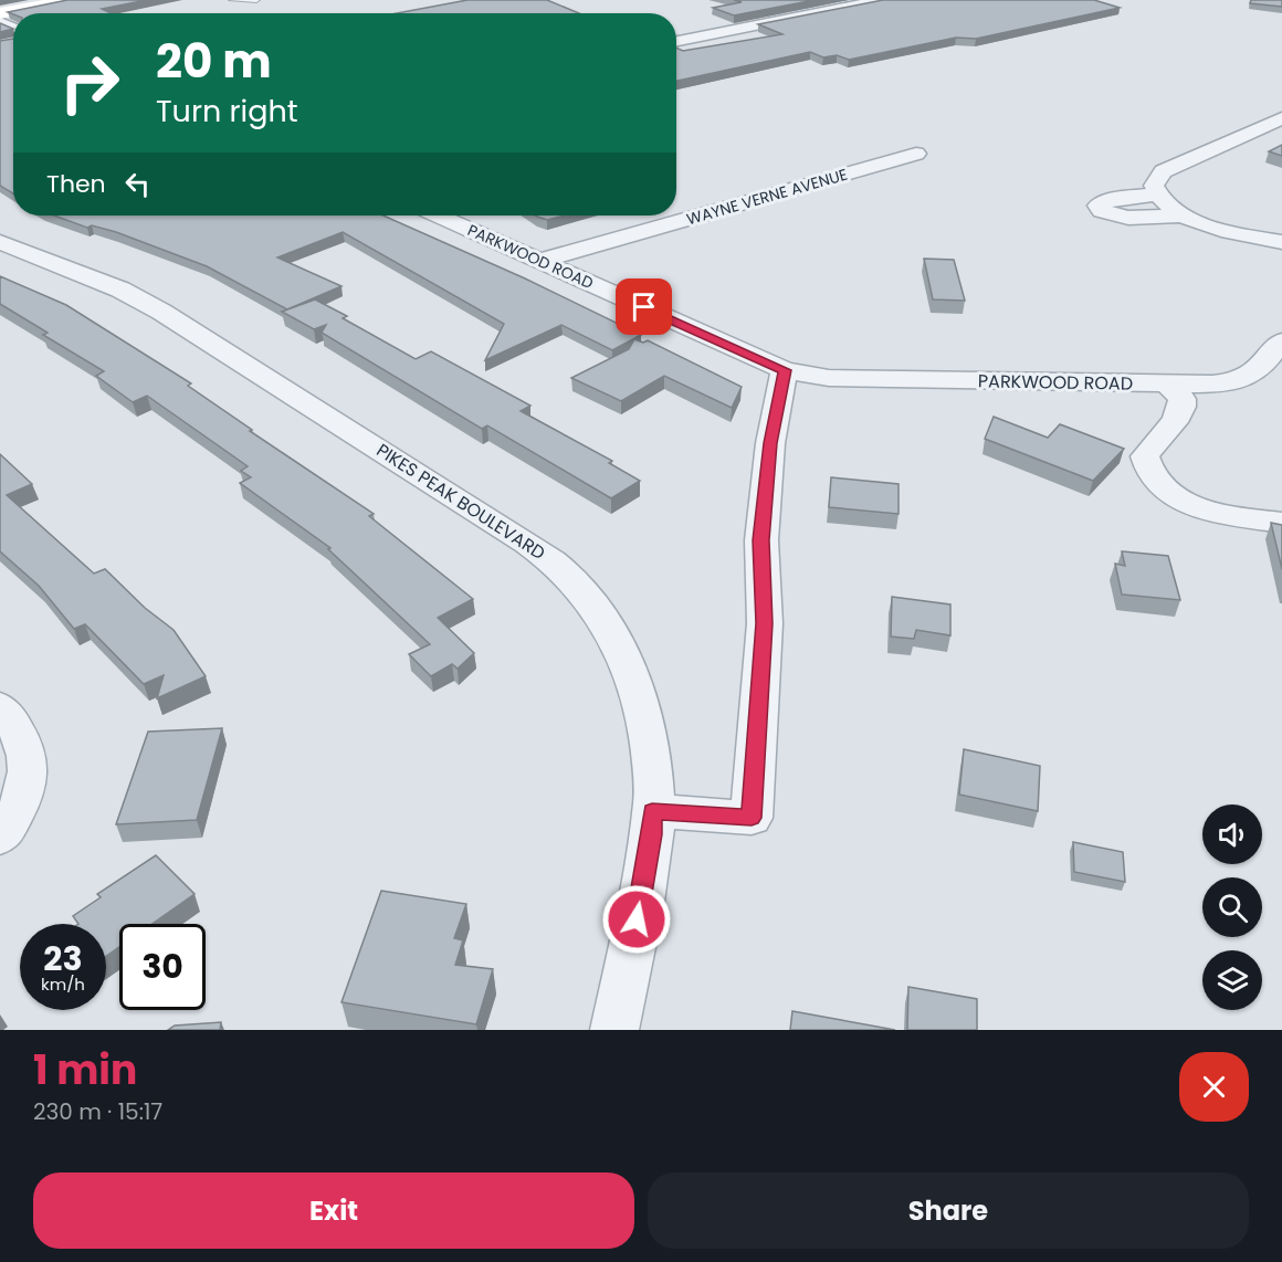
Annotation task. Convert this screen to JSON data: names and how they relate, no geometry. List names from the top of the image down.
{
  "streets": {
    "street": ["WAYNE VERNE AVENUE", "PARKWOOD ROAD", "PIKES PEAK BOULEVARD"]
  },
  "crossings": [
    ["WAYNE VERNE AVENUE", "PARKWOOD ROAD"]
  ],
  "page": {
    "turn": ["20 m", "Turn right"],
    "then": "Then",
    "speed": "23 km/h",
    "limit": "30",
    "heading": ["1 min", "230 m · 15:17"],
    "buttons": ["Exit", "Share"]
  }
}
